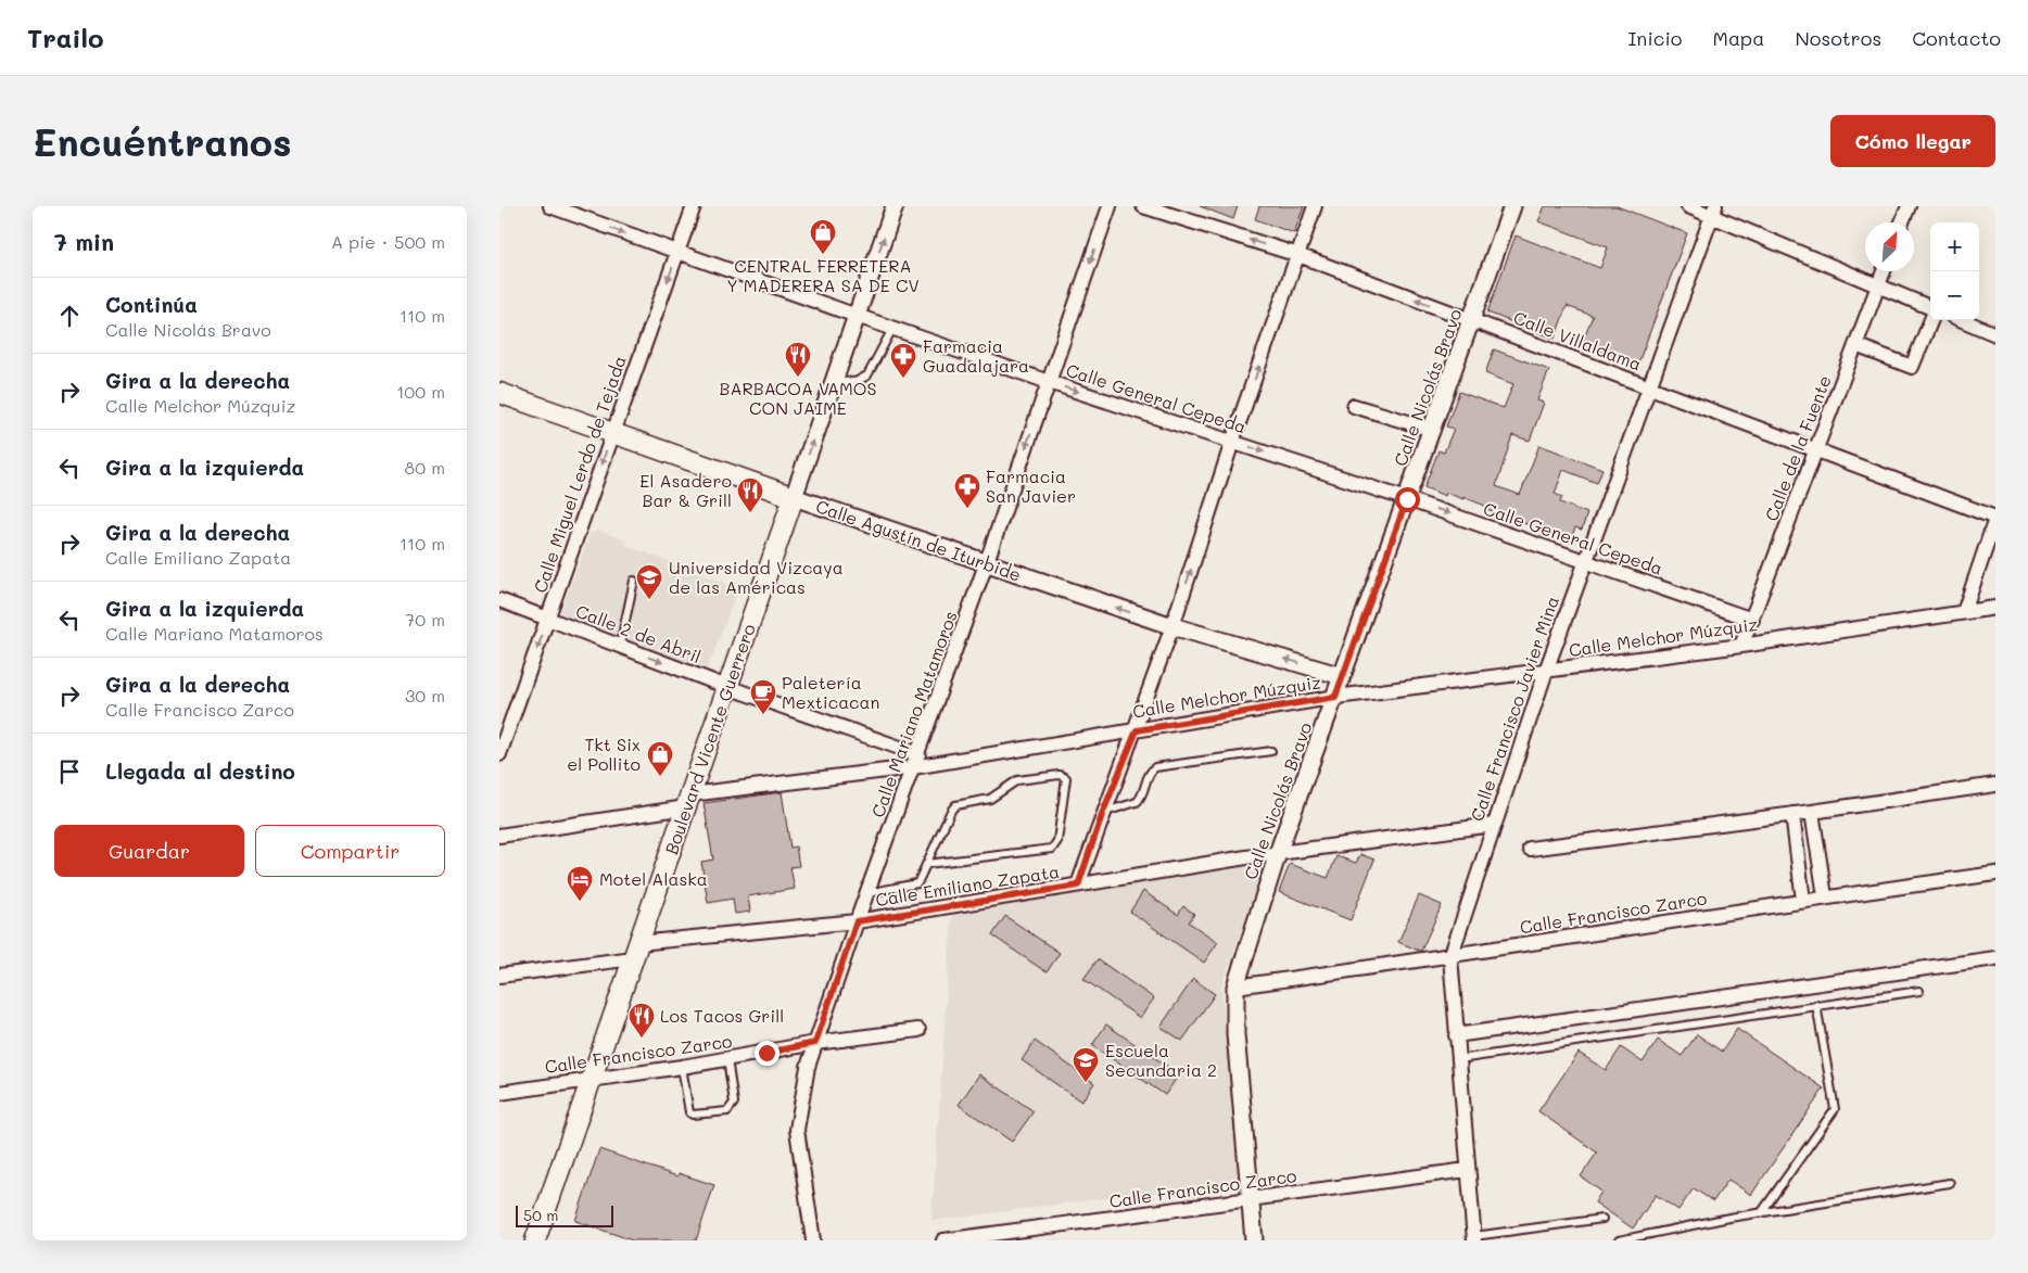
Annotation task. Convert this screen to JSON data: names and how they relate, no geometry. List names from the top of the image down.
{
  "streets": {
    "main road": ["Calle Agustín de Iturbide", "Boulevard Vicente Guerrero"],
    "street": [
      "Calle Villaldama",
      "Calle Nicolás Bravo",
      "Calle General Cepeda",
      "Calle de la Fuente",
      "Calle Miguel Lerdo de Tejada",
      "Calle 2 de Abril",
      "Calle Melchor Múzquiz",
      "Calle Francisco Javier Mina",
      "Calle Mariano Matamoros",
      "Calle Emiliano Zapata",
      "Calle Francisco Zarco"
    ]
  },
  "crossings": [
    ["Calle Villaldama", "Calle Nicolás Bravo"],
    ["Calle Villaldama", "Calle de la Fuente"],
    ["Calle Villaldama", "Calle Francisco Javier Mina"],
    ["Calle Nicolás Bravo", "Calle General Cepeda"],
    ["Calle Nicolás Bravo", "Calle Agustín de Iturbide"],
    ["Calle Nicolás Bravo", "Calle Melchor Múzquiz"],
    ["Calle Nicolás Bravo", "Calle Emiliano Zapata"],
    ["Calle Nicolás Bravo", "Calle Francisco Zarco"],
    ["Calle General Cepeda", "Calle de la Fuente"],
    ["Calle General Cepeda", "Calle Miguel Lerdo de Tejada"],
    ["Calle General Cepeda", "Calle Francisco Javier Mina"],
    ["Calle General Cepeda", "Calle Mariano Matamoros"],
    ["Calle General Cepeda", "Boulevard Vicente Guerrero"],
    ["Calle de la Fuente", "Calle Melchor Múzquiz"],
    ["Calle Miguel Lerdo de Tejada", "Calle Agustín de Iturbide"],
    ["Calle Miguel Lerdo de Tejada", "Calle 2 de Abril"],
    ["Calle Agustín de Iturbide", "Calle Mariano Matamoros"],
    ["Calle Agustín de Iturbide", "Boulevard Vicente Guerrero"],
    ["Calle 2 de Abril", "Calle Melchor Múzquiz"],
    ["Calle 2 de Abril", "Calle Mariano Matamoros"],
    ["Calle 2 de Abril", "Boulevard Vicente Guerrero"],
    ["Calle Melchor Múzquiz", "Calle Francisco Javier Mina"],
    ["Calle Melchor Múzquiz", "Calle Mariano Matamoros"],
    ["Calle Melchor Múzquiz", "Boulevard Vicente Guerrero"],
    ["Calle Francisco Javier Mina", "Calle Emiliano Zapata"],
    ["Calle Francisco Javier Mina", "Calle Francisco Zarco"],
    ["Calle Mariano Matamoros", "Calle Emiliano Zapata"],
    ["Calle Mariano Matamoros", "Calle Francisco Zarco"],
    ["Boulevard Vicente Guerrero", "Calle Emiliano Zapata"],
    ["Boulevard Vicente Guerrero", "Calle Francisco Zarco"]
  ],
  "one_way": [
    "Calle Villaldama",
    "Calle General Cepeda",
    "Calle Miguel Lerdo de Tejada",
    "Calle Agustín de Iturbide"
  ],
  "places": {
    "shop": ["CENTRAL FERRETERA Y MADERERA SA DE CV", "Tkt Six el Pollito"],
    "restaurant": ["BARBACOA VAMOS CON JAIME", "El Asadero Bar & Grill", "Los Tacos Grill"],
    "pharmacy": ["Farmacia Guadalajara", "Farmacia San Javier"],
    "school or university": ["Universidad Vizcaya de las Américas", "Escuela Secundaria 2"],
    "cafe": ["Paletería Mexticacan"],
    "hotel": ["Motel Alaska"]
  },
  "scale_bar": "50 m",
  "north": "top right",
  "page": {
    "header": "Trailo",
    "nav": [
      "Inicio",
      "Mapa",
      "Nosotros",
      "Contacto"
    ],
    "buttons": [
      "Cómo llegar",
      ["Guardar", "Compartir"]
    ],
    "title": "Encuéntranos",
    "heading": ["7 min", "A pie · 500 m"],
    "map_buttons": ["+", "−"],
    "list": [
      ["Continúa", "Calle Nicolás Bravo", "110 m"],
      ["Gira a la derecha", "Calle Melchor Múzquiz", "100 m"],
      ["Gira a la izquierda", "80 m"],
      ["Gira a la derecha", "Calle Emiliano Zapata", "110 m"],
      ["Gira a la izquierda", "Calle Mariano Matamoros", "70 m"],
      ["Gira a la derecha", "Calle Francisco Zarco", "30 m"],
      "Llegada al destino"
    ],
    "scale": "50 m"
  }
}
